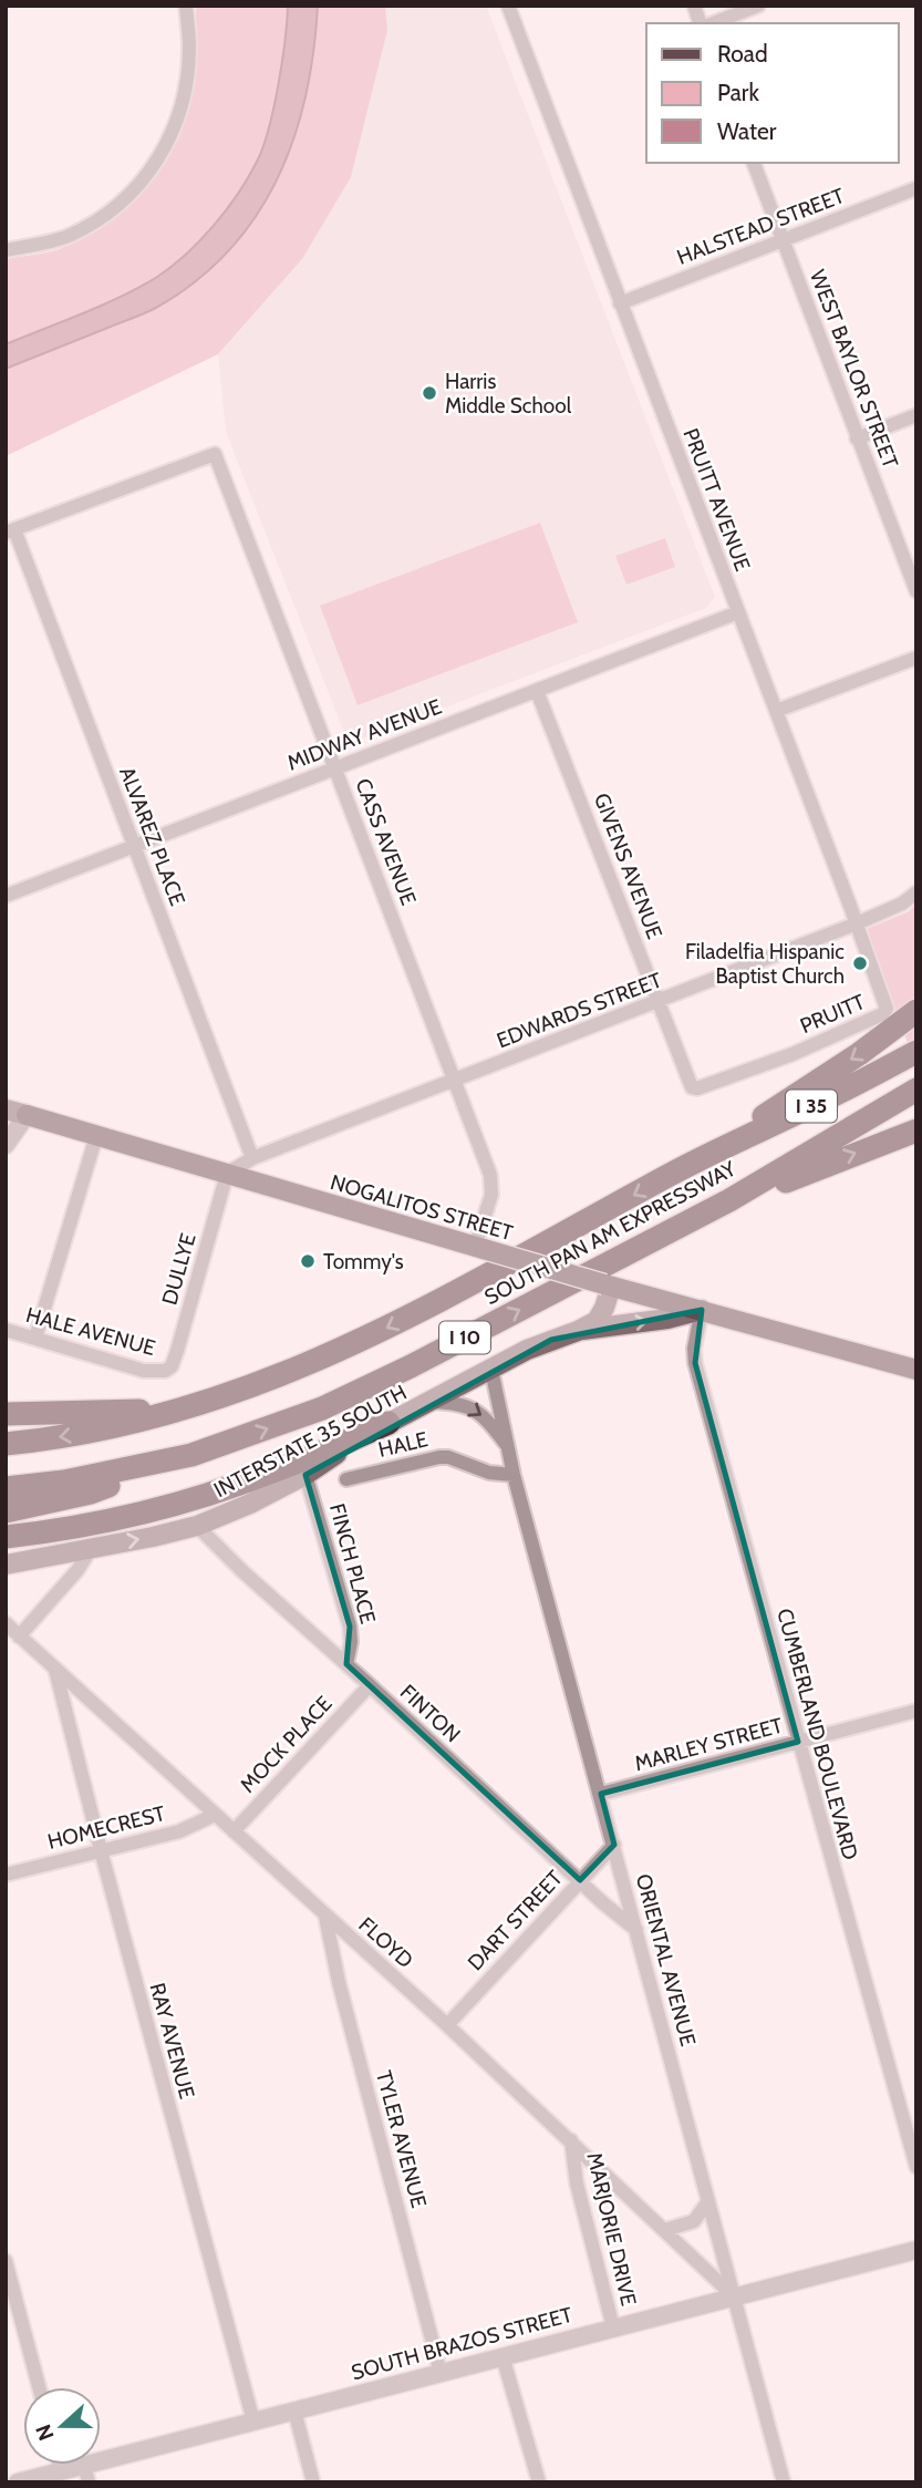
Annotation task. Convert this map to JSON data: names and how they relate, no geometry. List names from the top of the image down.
{
  "streets": {
    "highway": ["I 35", "SOUTH PAN AM EXPRESSWAY", "I 10"],
    "main road": ["NOGALITOS STREET", "INTERSTATE 35 SOUTH"],
    "street": [
      "HALSTEAD STREET",
      "WEST BAYLOR STREET",
      "PRUITT AVENUE",
      "MIDWAY AVENUE",
      "ALVAREZ PLACE",
      "CASS AVENUE",
      "GIVENS AVENUE",
      "EDWARDS STREET",
      "PRUITT",
      "DULLYE",
      "HALE AVENUE",
      "HALE",
      "FINCH PLACE",
      "FINTON",
      "CUMBERLAND BOULEVARD",
      "MOCK PLACE",
      "MARLEY STREET",
      "HOMECREST",
      "DART STREET",
      "FLOYD",
      "ORIENTAL AVENUE",
      "RAY AVENUE",
      "TYLER AVENUE",
      "MARJORIE DRIVE",
      "SOUTH BRAZOS STREET"
    ]
  },
  "crossings": [
    ["HALSTEAD STREET", "WEST BAYLOR STREET"],
    ["HALSTEAD STREET", "PRUITT AVENUE"],
    ["PRUITT AVENUE", "MIDWAY AVENUE"],
    ["PRUITT AVENUE", "EDWARDS STREET"],
    ["PRUITT AVENUE", "PRUITT"],
    ["MIDWAY AVENUE", "ALVAREZ PLACE"],
    ["MIDWAY AVENUE", "CASS AVENUE"],
    ["MIDWAY AVENUE", "GIVENS AVENUE"],
    ["ALVAREZ PLACE", "CASS AVENUE"],
    ["ALVAREZ PLACE", "EDWARDS STREET"],
    ["CASS AVENUE", "EDWARDS STREET"],
    ["CASS AVENUE", "NOGALITOS STREET"],
    ["GIVENS AVENUE", "EDWARDS STREET"],
    ["GIVENS AVENUE", "PRUITT"],
    ["EDWARDS STREET", "NOGALITOS STREET"],
    ["EDWARDS STREET", "DULLYE"],
    ["NOGALITOS STREET", "DULLYE"],
    ["NOGALITOS STREET", "INTERSTATE 35 SOUTH"],
    ["NOGALITOS STREET", "CUMBERLAND BOULEVARD"],
    ["SOUTH PAN AM EXPRESSWAY", "I 10"],
    ["DULLYE", "HALE AVENUE"],
    ["INTERSTATE 35 SOUTH", "FINCH PLACE"],
    ["INTERSTATE 35 SOUTH", "FINTON"],
    ["INTERSTATE 35 SOUTH", "CUMBERLAND BOULEVARD"],
    ["INTERSTATE 35 SOUTH", "ORIENTAL AVENUE"],
    ["HALE", "ORIENTAL AVENUE"],
    ["FINCH PLACE", "FINTON"],
    ["FINTON", "MOCK PLACE"],
    ["FINTON", "DART STREET"],
    ["FINTON", "ORIENTAL AVENUE"],
    ["CUMBERLAND BOULEVARD", "MARLEY STREET"],
    ["MOCK PLACE", "FLOYD"],
    ["MARLEY STREET", "ORIENTAL AVENUE"],
    ["HOMECREST", "FLOYD"],
    ["HOMECREST", "RAY AVENUE"],
    ["DART STREET", "FLOYD"],
    ["DART STREET", "ORIENTAL AVENUE"],
    ["FLOYD", "ORIENTAL AVENUE"],
    ["FLOYD", "RAY AVENUE"],
    ["FLOYD", "TYLER AVENUE"],
    ["FLOYD", "MARJORIE DRIVE"],
    ["FLOYD", "SOUTH BRAZOS STREET"],
    ["ORIENTAL AVENUE", "SOUTH BRAZOS STREET"],
    ["RAY AVENUE", "SOUTH BRAZOS STREET"],
    ["TYLER AVENUE", "SOUTH BRAZOS STREET"],
    ["MARJORIE DRIVE", "SOUTH BRAZOS STREET"]
  ],
  "places": ["Harris Middle School", "Filadelfia Hispanic Baptist Church", "Tommy's"],
  "legend": ["Road", "Park", "Water"],
  "north": "left"
}
